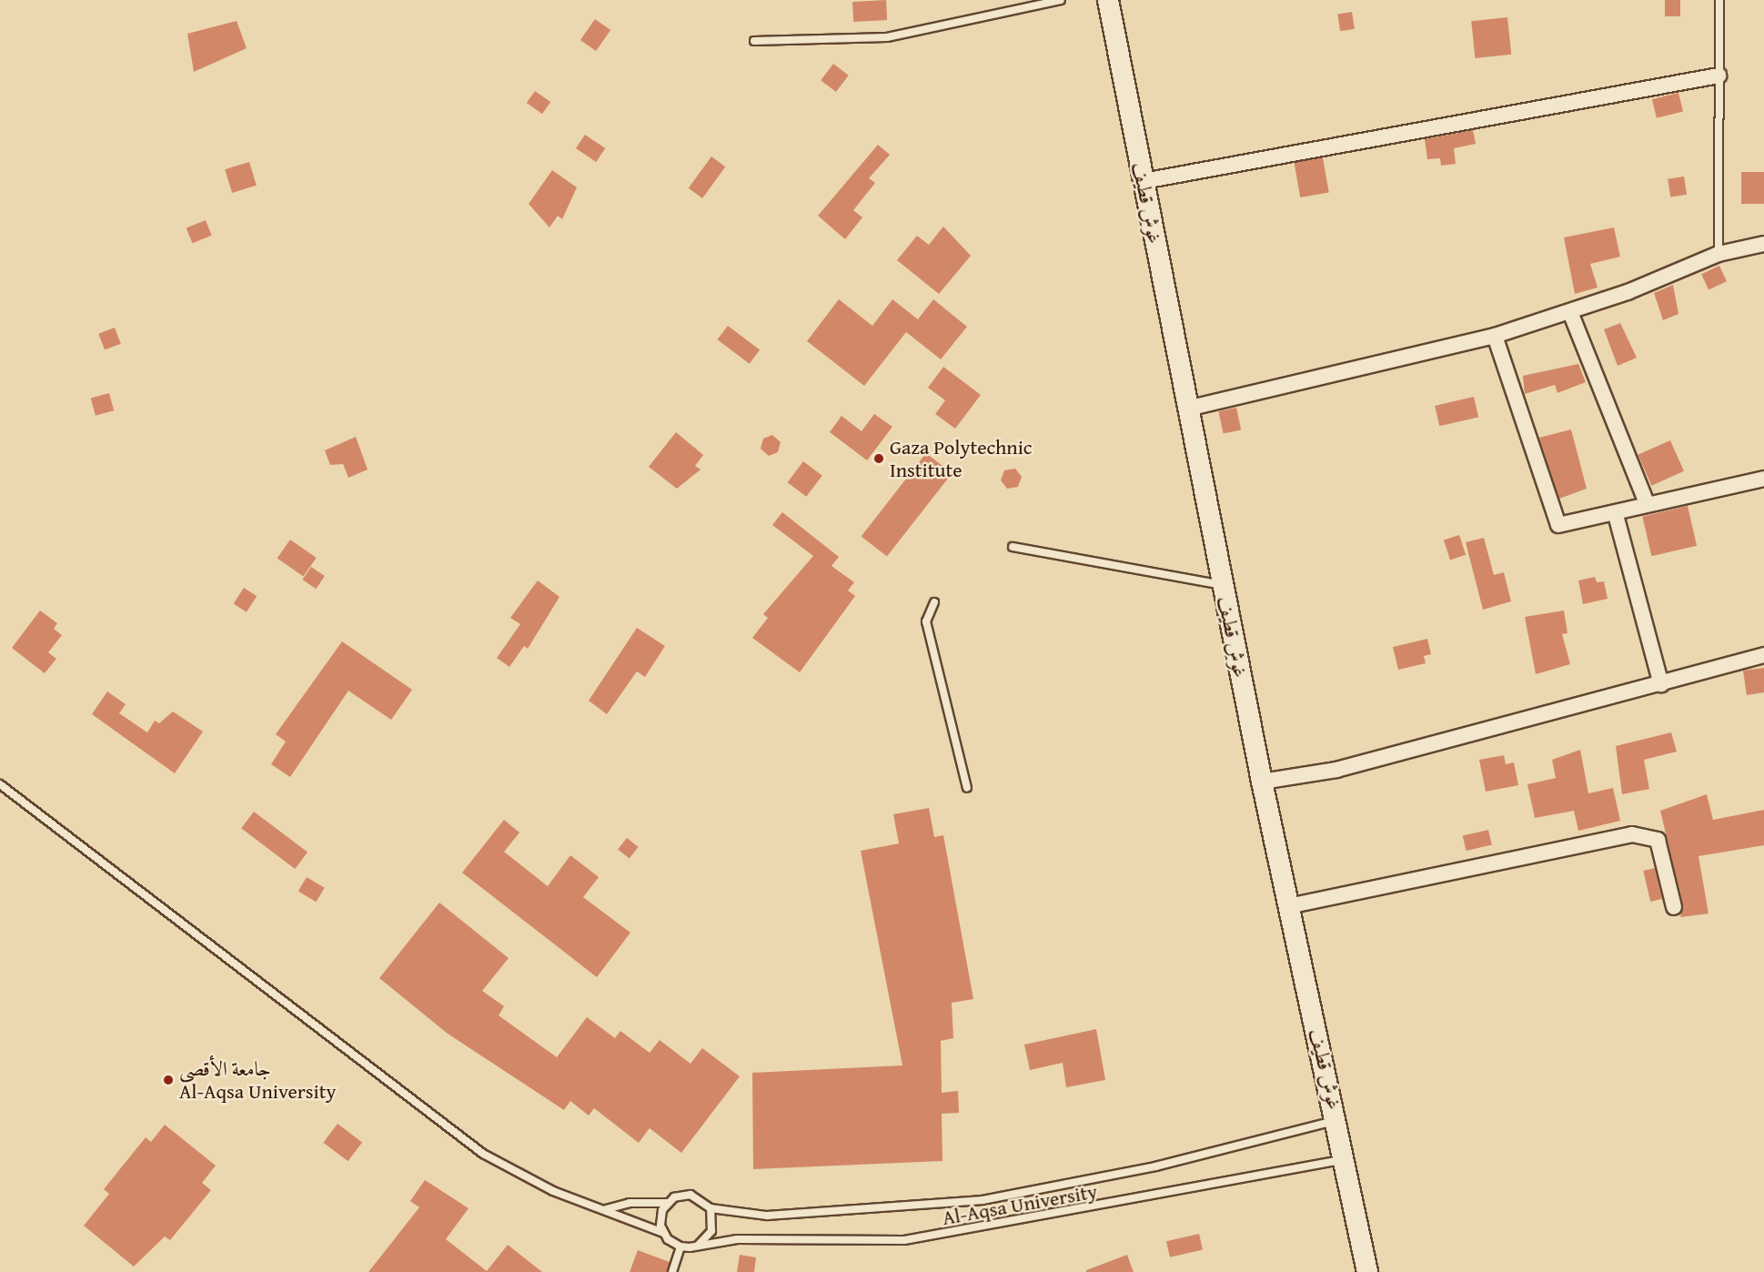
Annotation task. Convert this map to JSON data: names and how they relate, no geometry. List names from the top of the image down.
{
  "streets": {
    "main road": ["غوش قطيف"],
    "lane": ["Al-Aqsa University"]
  },
  "crossings": [
    ["غوش قطيف", "Al-Aqsa University"]
  ],
  "places": ["Gaza Polytechnic Institute", "جامعة الأقصى Al-Aqsa University"]
}
